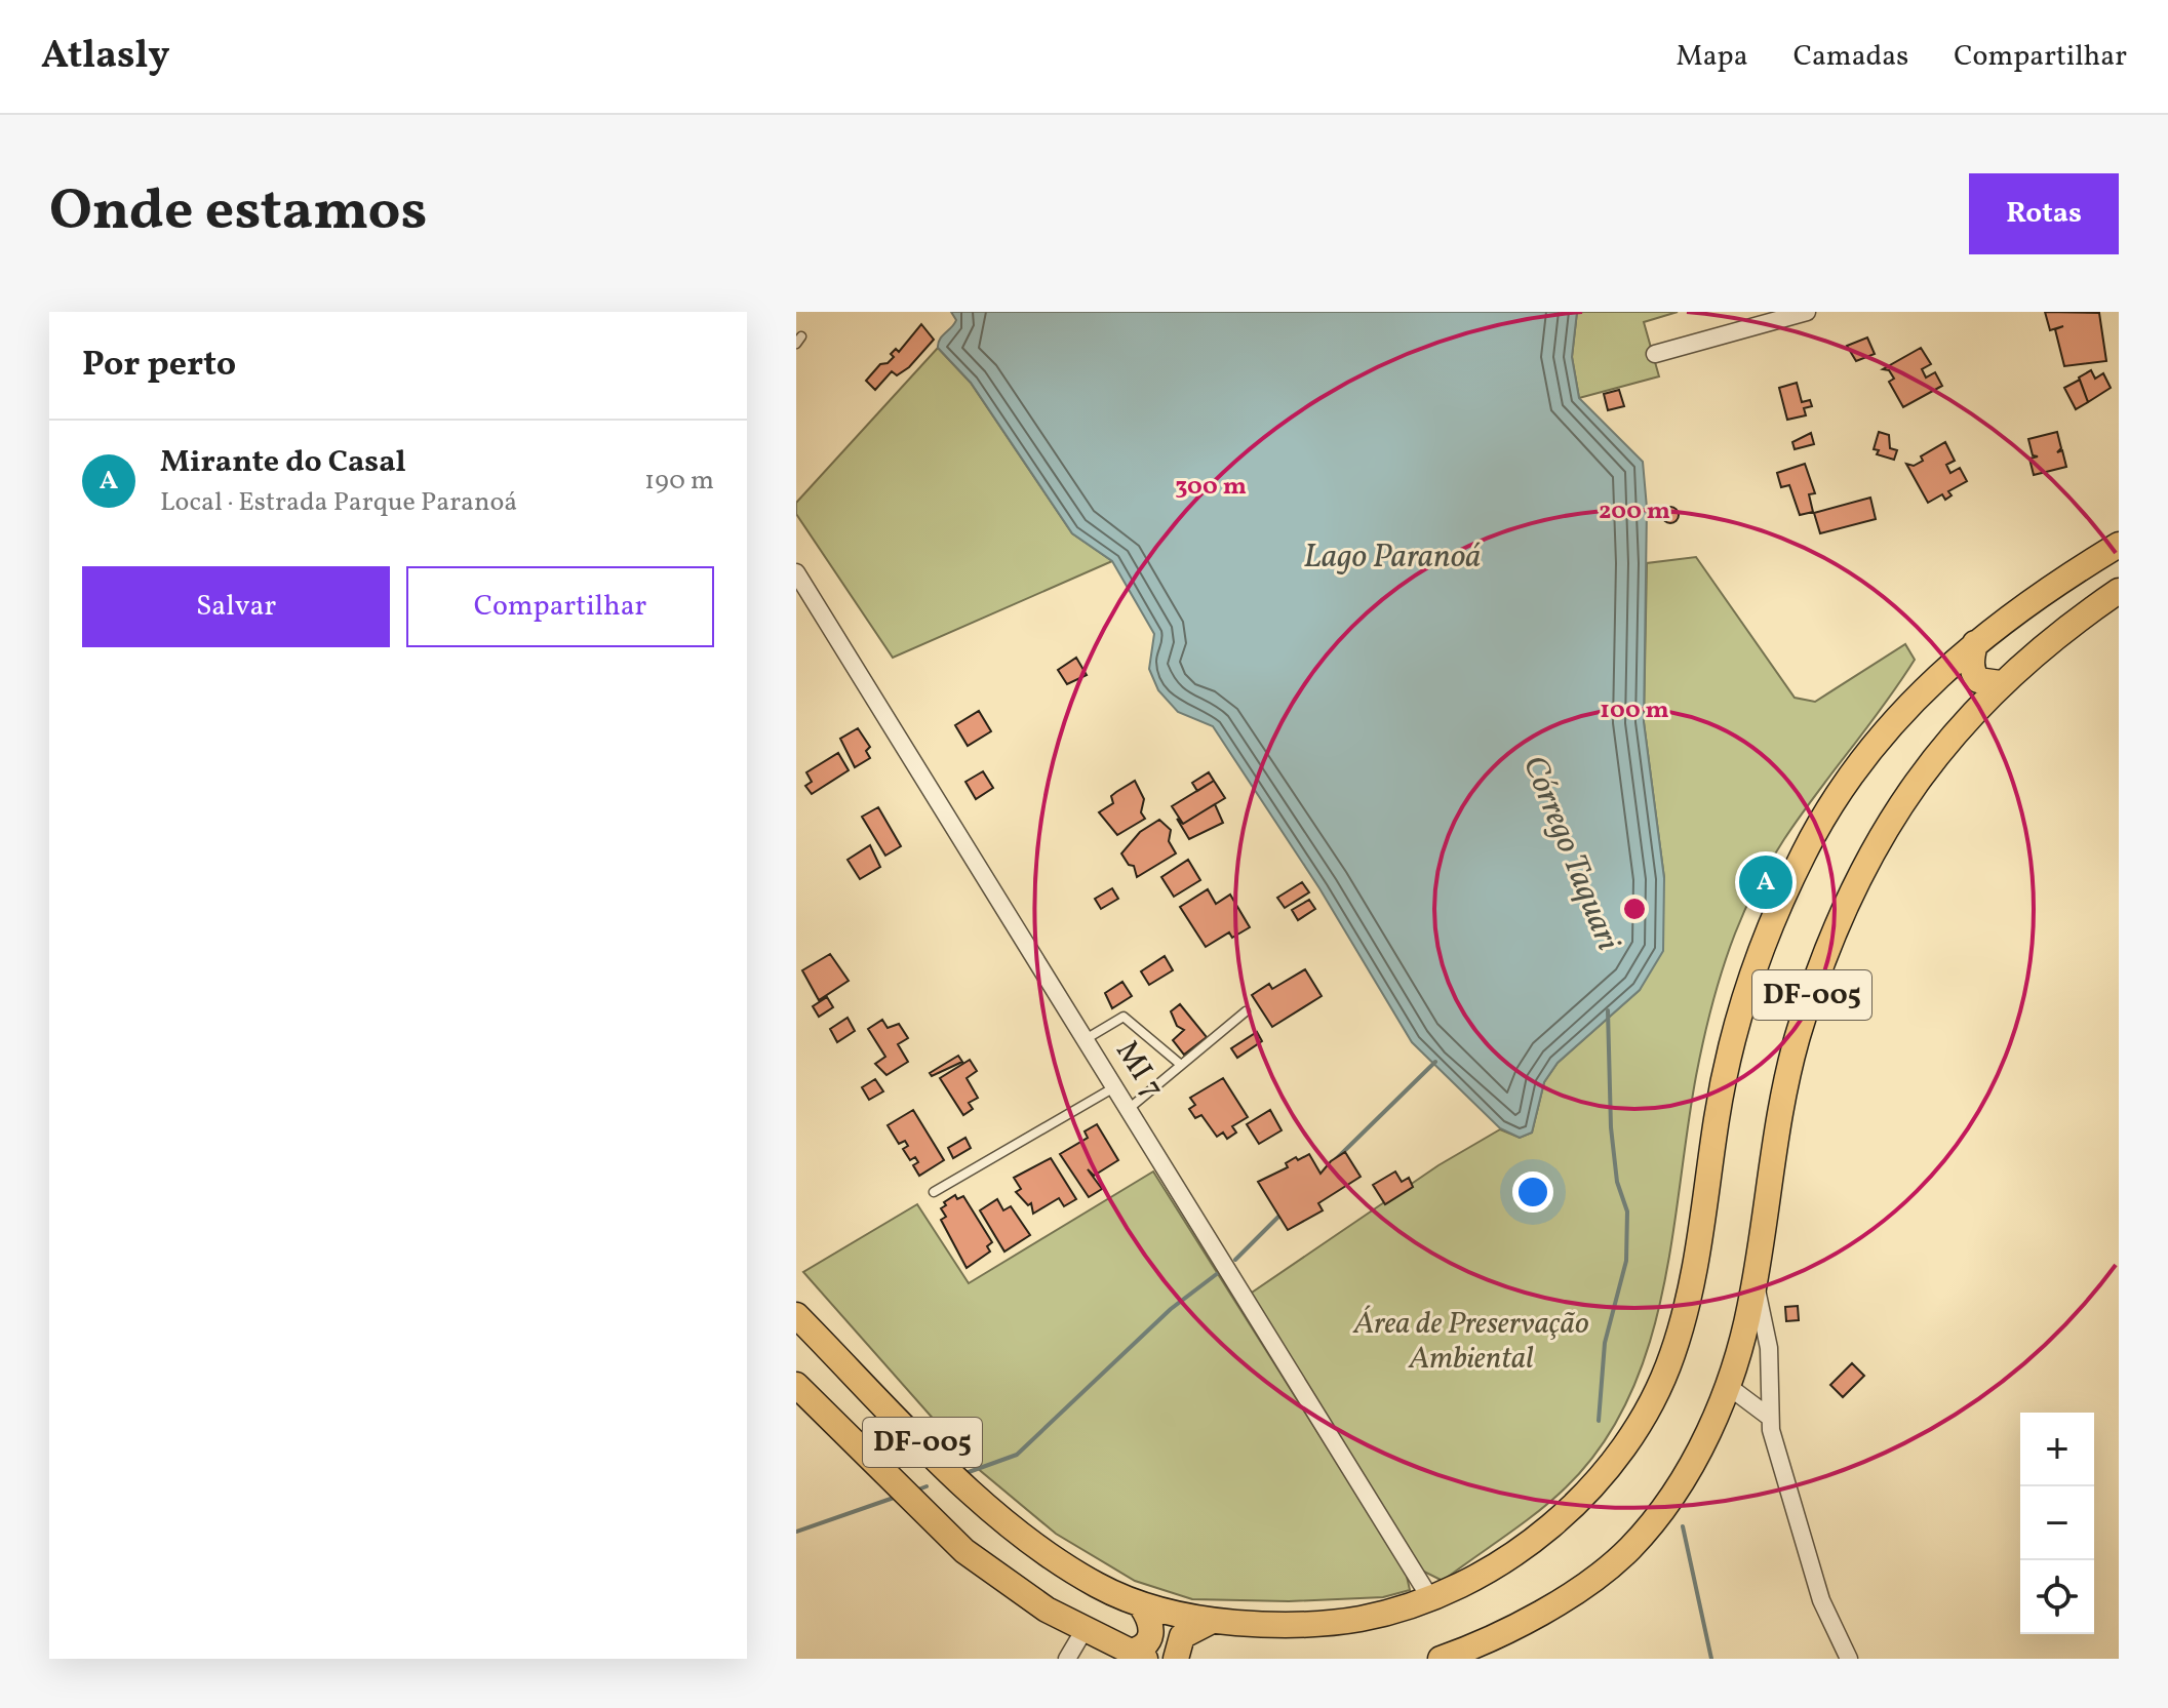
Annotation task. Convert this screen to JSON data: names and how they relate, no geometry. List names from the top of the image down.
{
  "streets": {
    "main road": ["DF-005"],
    "street": ["MI 7"]
  },
  "crossings": [
    ["DF-005", "MI 7"]
  ],
  "water": ["Lago Paranoá", "Córrego Taquari"],
  "parks": ["Área de Preservação Ambiental"],
  "page": {
    "header": "Atlasly",
    "nav": ["Mapa", "Camadas", "Compartilhar"],
    "title": "Onde estamos",
    "buttons": [
      "Rotas",
      ["Salvar", "Compartilhar"]
    ],
    "heading": "Por perto",
    "list": [
      {
        "mark": "A",
        "name": "Mirante do Casal",
        "note": "Local · Estrada Parque Paranoá",
        "value": "190 m"
      }
    ],
    "pins": "A",
    "map_buttons": ["+", "−"]
  },
  "rings": ["300 m", "200 m", "100 m"]
}
